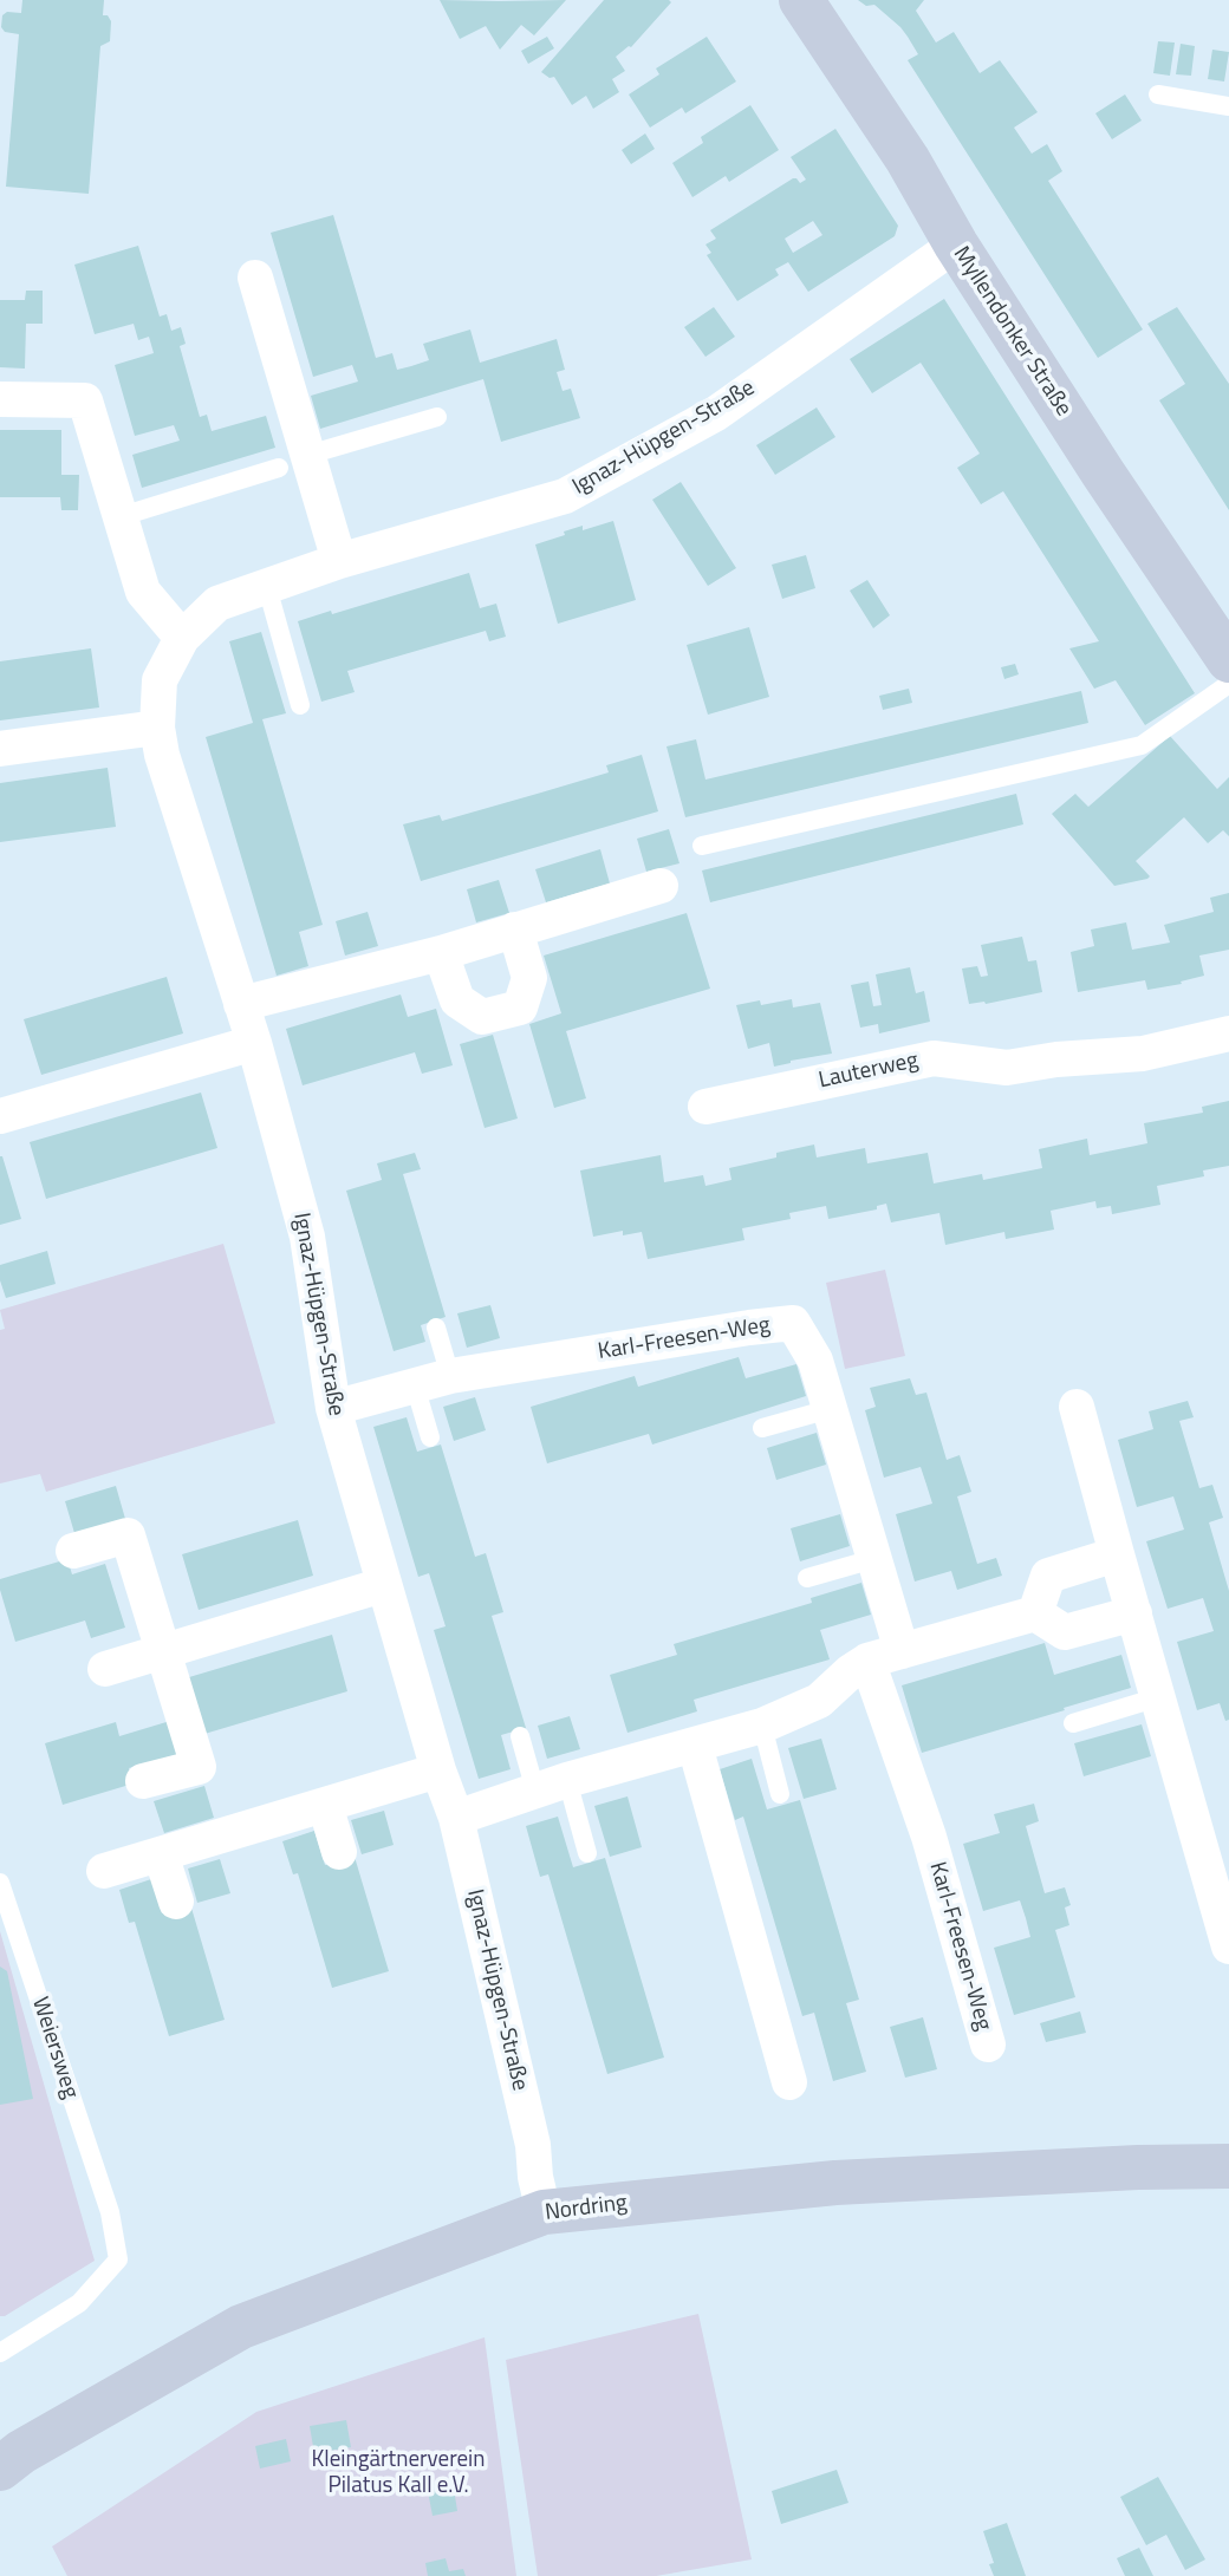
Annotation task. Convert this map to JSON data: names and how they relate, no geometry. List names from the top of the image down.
{
  "streets": {
    "main road": ["Myllendonker Straße", "Nordring"],
    "street": ["Ignaz-Hüpgen-Straße", "Lauterweg", "Karl-Freesen-Weg"],
    "lane": ["Weiersweg"]
  },
  "crossings": [
    ["Myllendonker Straße", "Ignaz-Hüpgen-Straße"],
    ["Ignaz-Hüpgen-Straße", "Karl-Freesen-Weg"],
    ["Ignaz-Hüpgen-Straße", "Nordring"]
  ],
  "parks": ["Kleingärtnerverein Pilatus Kall e.V."]
}
